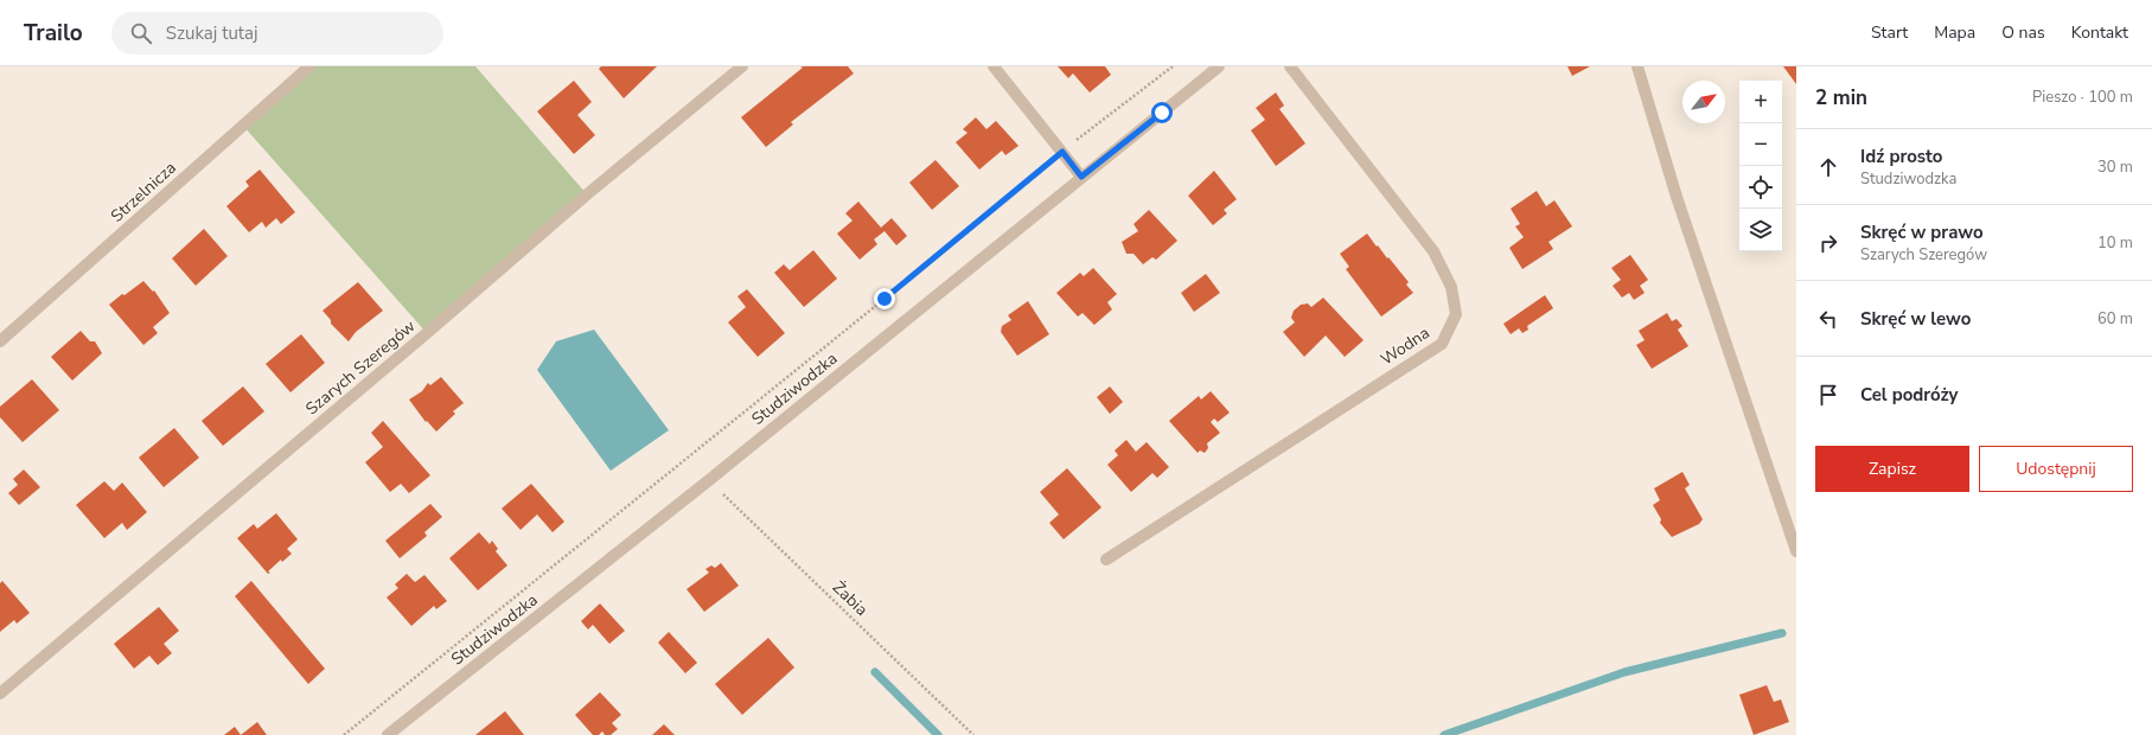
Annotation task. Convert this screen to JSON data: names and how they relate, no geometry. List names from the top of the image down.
{
  "streets": {
    "street": [
      "Strzelnicza",
      "Wodna",
      "Szarych Szeregów",
      "Studziwodzka"
    ],
    "path": ["Żabia"]
  },
  "crossings": [
    ["Studziwodzka", "Żabia"]
  ],
  "north": "top right",
  "page": {
    "header": "Trailo",
    "search": "Szukaj tutaj",
    "nav": [
      "Start",
      "Mapa",
      "O nas",
      "Kontakt"
    ],
    "heading": ["2 min", "Pieszo · 100 m"],
    "map_buttons": ["+", "−"],
    "list": [
      ["Idź prosto", "Studziwodzka", "30 m"],
      ["Skręć w prawo", "Szarych Szeregów", "10 m"],
      ["Skręć w lewo", "60 m"],
      "Cel podróży"
    ],
    "buttons": ["Zapisz", "Udostępnij"]
  }
}
